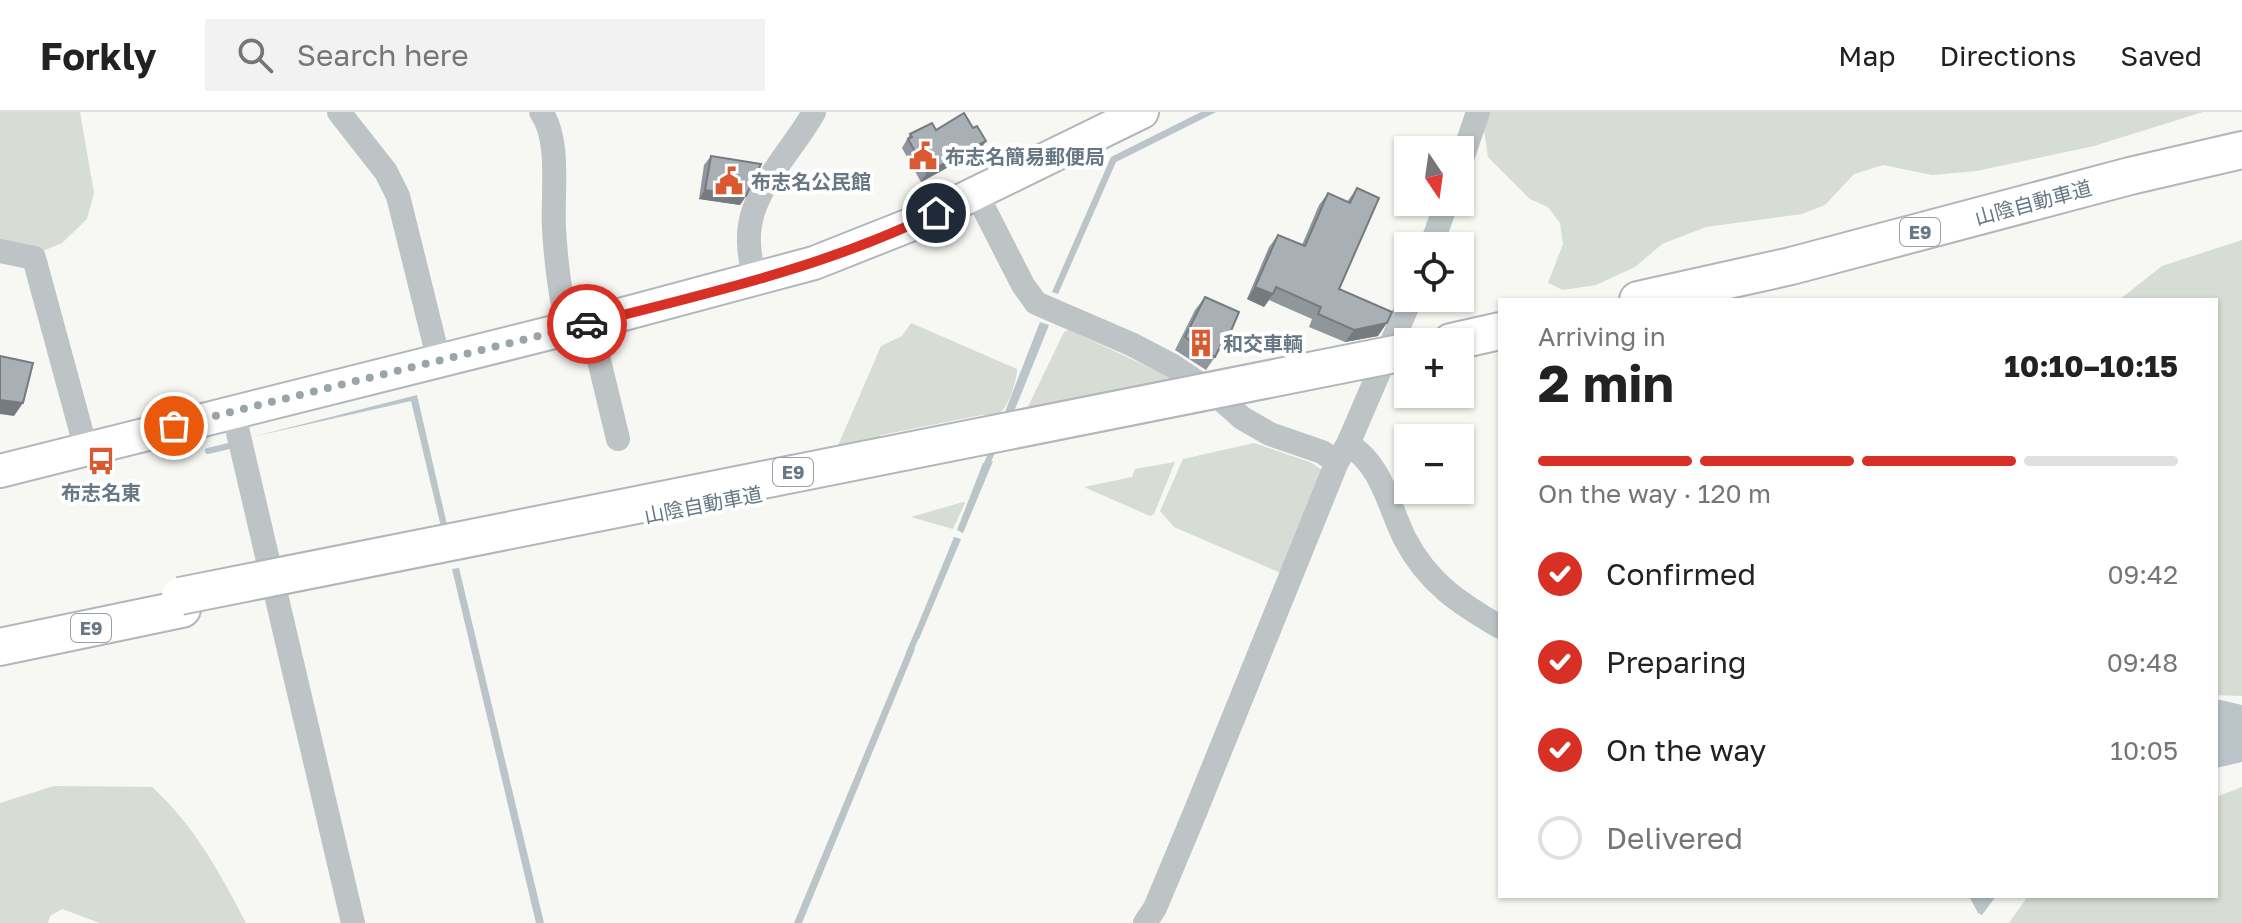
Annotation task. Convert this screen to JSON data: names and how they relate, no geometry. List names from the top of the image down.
{
  "streets": {
    "highway": ["山陰自動車道", "E9"]
  },
  "crossings": [
    ["山陰自動車道", "E9"]
  ],
  "places": {
    "public building": ["布志名簡易郵便局", "布志名公民館"],
    "building": ["和交車輌"],
    "bus stop": ["布志名東"]
  },
  "north": "bottom",
  "page": {
    "header": "Forkly",
    "search": "Search here",
    "nav": ["Map", "Directions", "Saved"],
    "map_buttons": ["+", "−"],
    "heading": ["2 min", "Arriving in", "10:10–10:15"],
    "bar": "On the way · 120 m",
    "list": [
      ["Confirmed", "09:42"],
      ["Preparing", "09:48"],
      ["On the way", "10:05"],
      "Delivered"
    ]
  }
}
